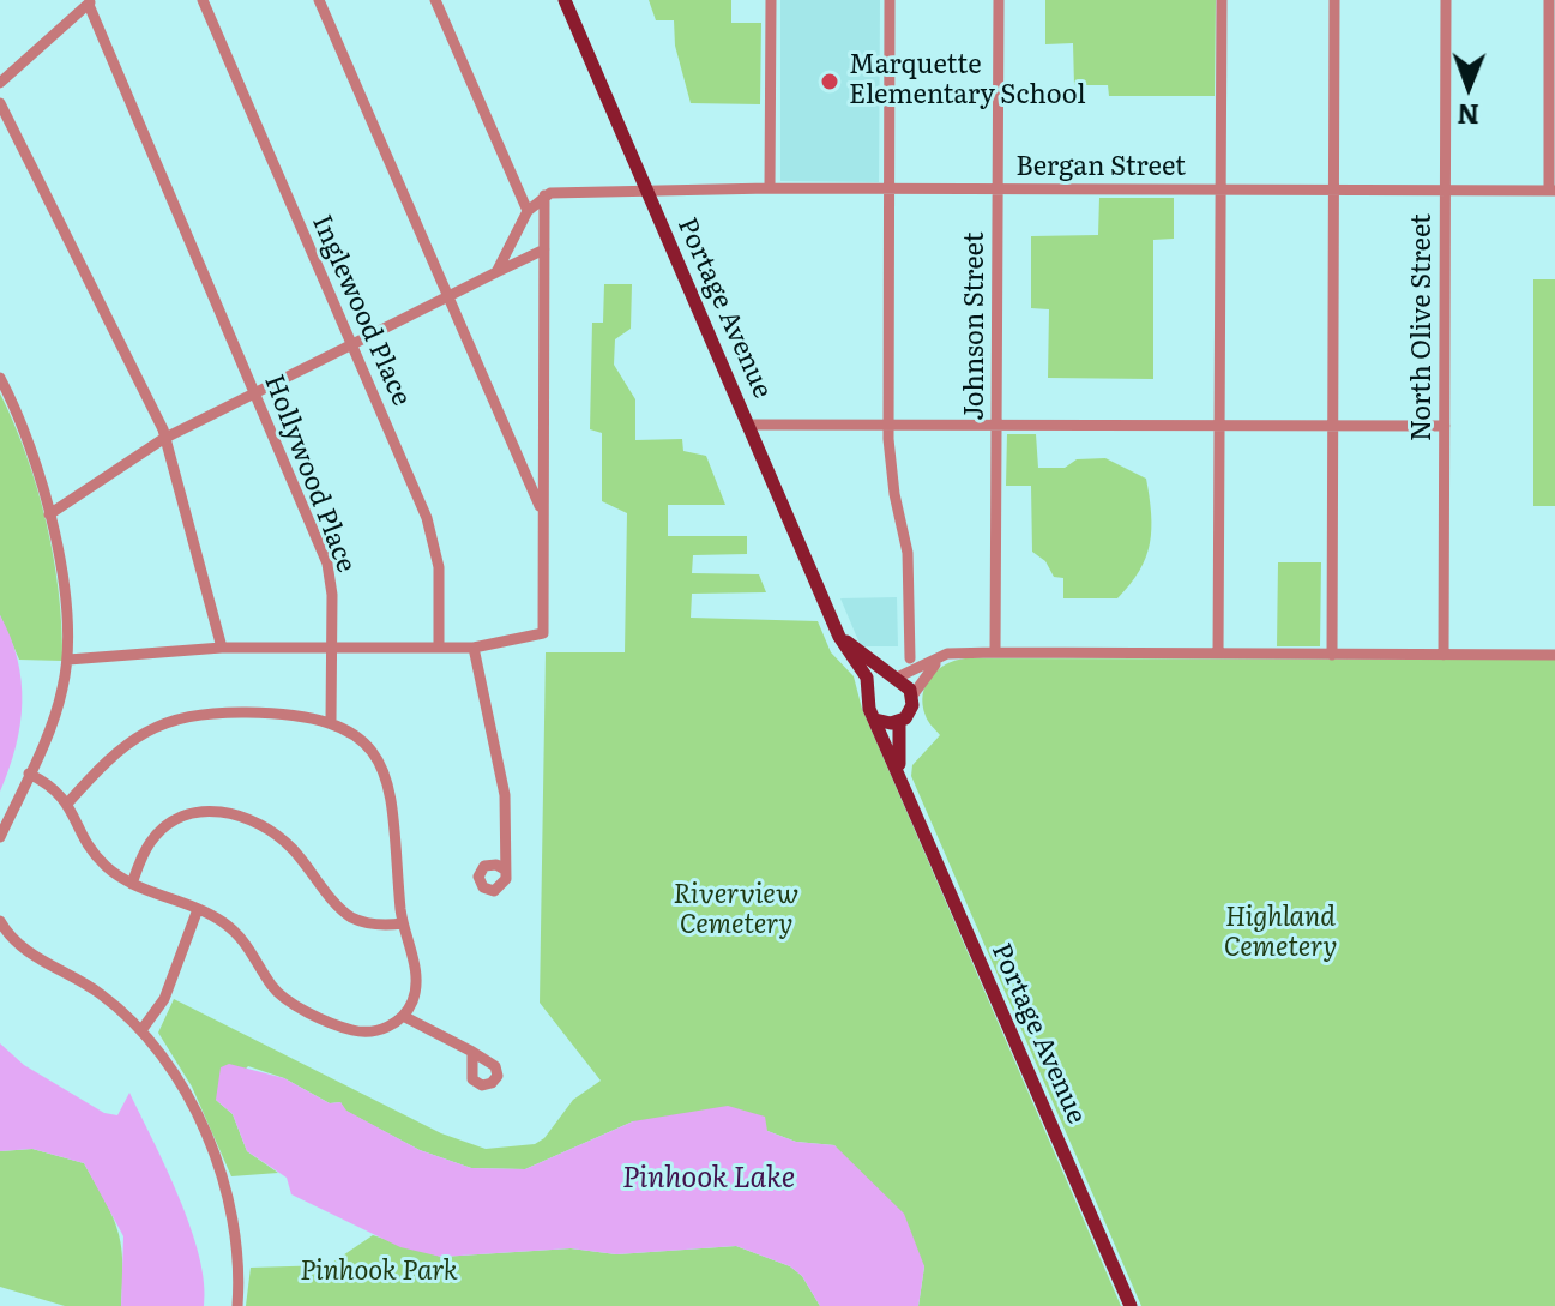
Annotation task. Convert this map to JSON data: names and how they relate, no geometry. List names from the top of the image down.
{
  "streets": {
    "main road": ["Portage Avenue"],
    "street": [
      "Bergan Street",
      "Inglewood Place",
      "Johnson Street",
      "North Olive Street",
      "Hollywood Place"
    ]
  },
  "crossings": [
    ["Bergan Street", "Portage Avenue"],
    ["Bergan Street", "Johnson Street"],
    ["Bergan Street", "North Olive Street"]
  ],
  "water": ["Pinhook Lake"],
  "parks": ["Riverview Cemetery", "Highland Cemetery", "Pinhook Park"],
  "places": ["Marquette Elementary School"],
  "north": "bottom"
}
